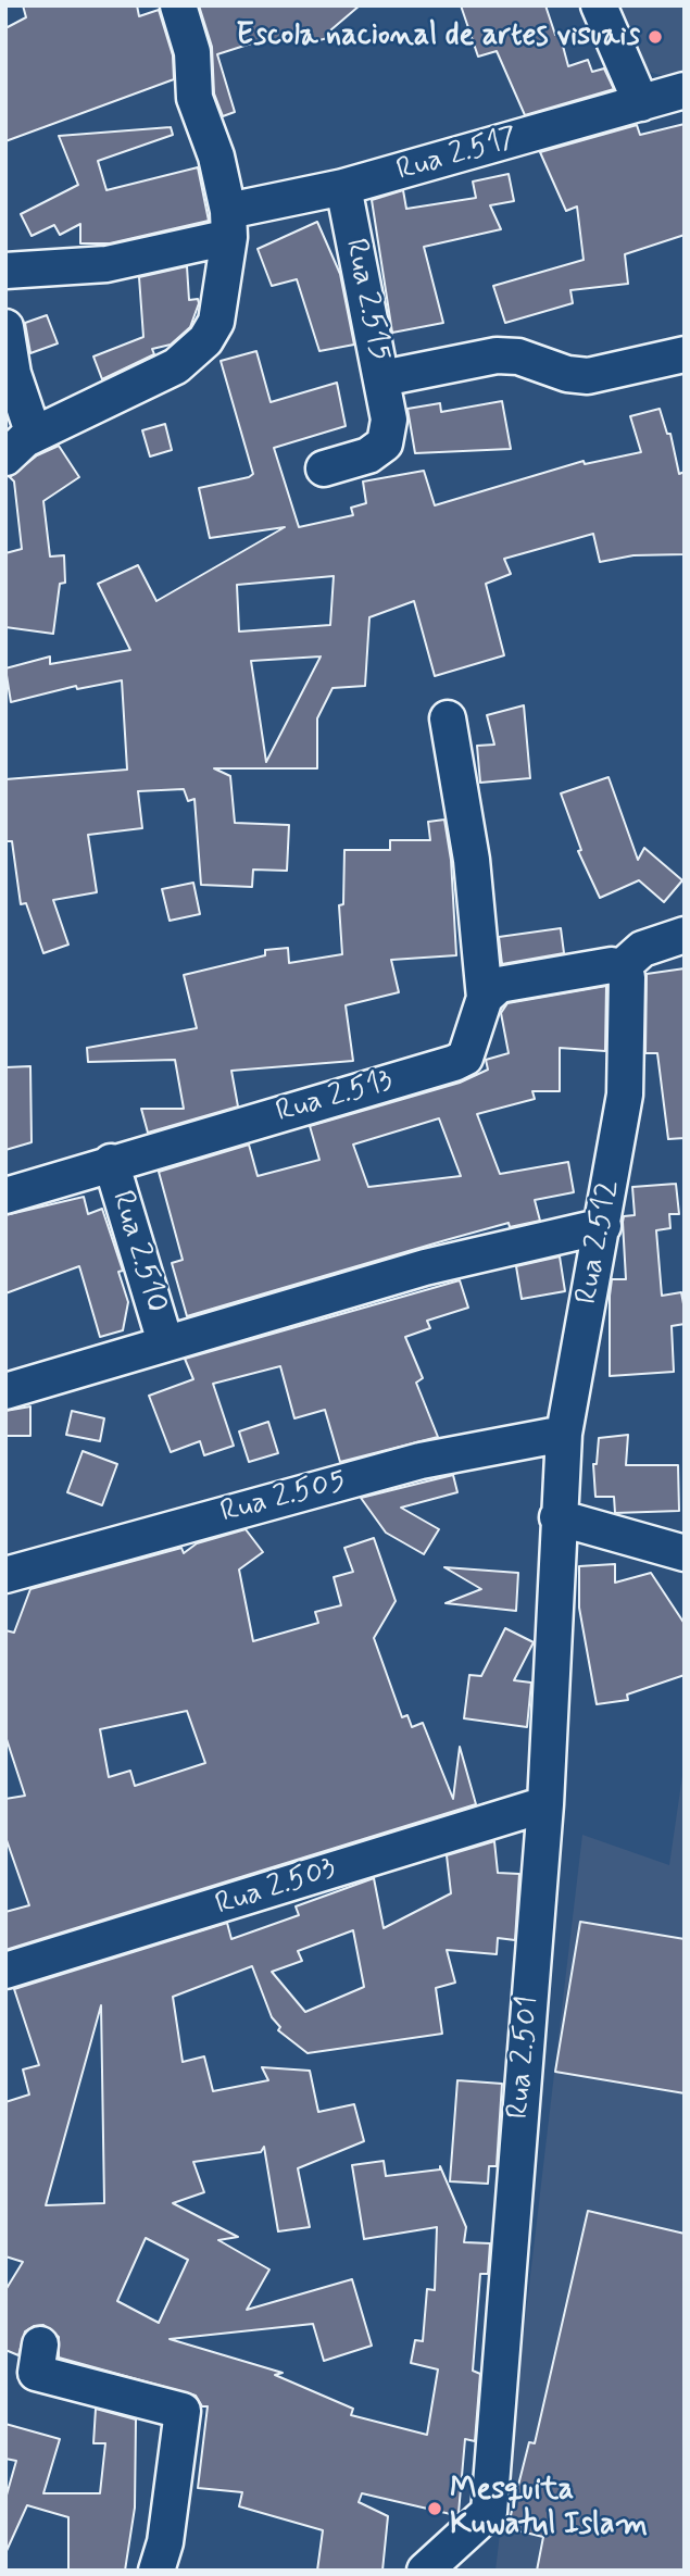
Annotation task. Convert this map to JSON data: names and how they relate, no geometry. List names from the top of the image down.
{
  "streets": {
    "street": [
      "Rua 2.517",
      "Rua 2.515",
      "Rua 2.513",
      "Rua 2.512",
      "Rua 2.510",
      "Rua 2.505",
      "Rua 2.503",
      "Rua 2.501"
    ]
  },
  "crossings": [
    ["Rua 2.517", "Rua 2.515"],
    ["Rua 2.513", "Rua 2.510"],
    ["Rua 2.512", "Rua 2.505"],
    ["Rua 2.512", "Rua 2.501"],
    ["Rua 2.503", "Rua 2.501"]
  ],
  "places": ["Escola nacional de artes visuais", "Mesquita Kuwatul Islam"]
}
